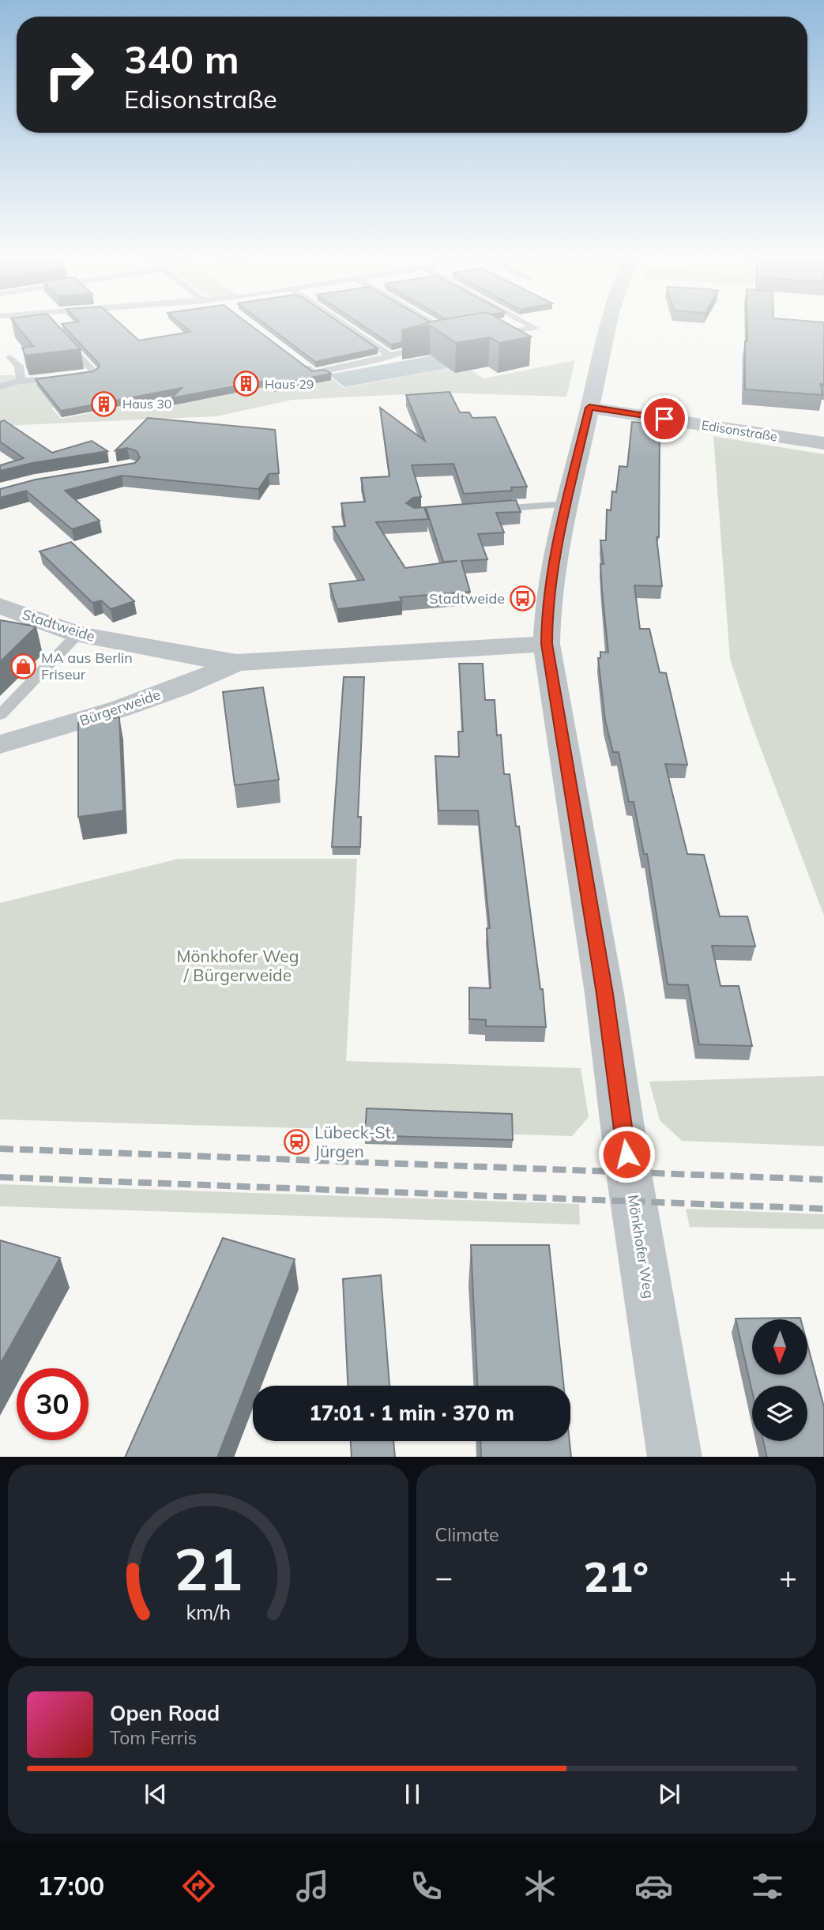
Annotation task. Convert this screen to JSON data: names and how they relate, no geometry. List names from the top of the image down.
{
  "streets": {
    "street": [
      "Edisonstraße",
      "Stadtweide",
      "Bürgerweide",
      "Mönkhofer Weg"
    ]
  },
  "crossings": [
    ["Edisonstraße", "Mönkhofer Weg"],
    ["Stadtweide", "Bürgerweide"],
    ["Stadtweide", "Mönkhofer Weg"]
  ],
  "parks": ["Mönkhofer Weg / Bürgerweide"],
  "places": {
    "building": ["Haus 29", "Haus 30"],
    "bus stop": ["Stadtweide"],
    "shop": ["MA aus Berlin Friseur"],
    "station": ["Lübeck-St. Jürgen"]
  },
  "north": "bottom",
  "page": {
    "turn": ["340 m", "Edisonstraße"],
    "limit": "30",
    "trip": "17:01 · 1 min · 370 m",
    "tile": "Climate",
    "heat": ["−", "21°", "+"],
    "song": ["Open Road", "Tom Ferris"],
    "tabs": "17:00",
    "gauge": ["21", "km/h"]
  }
}
